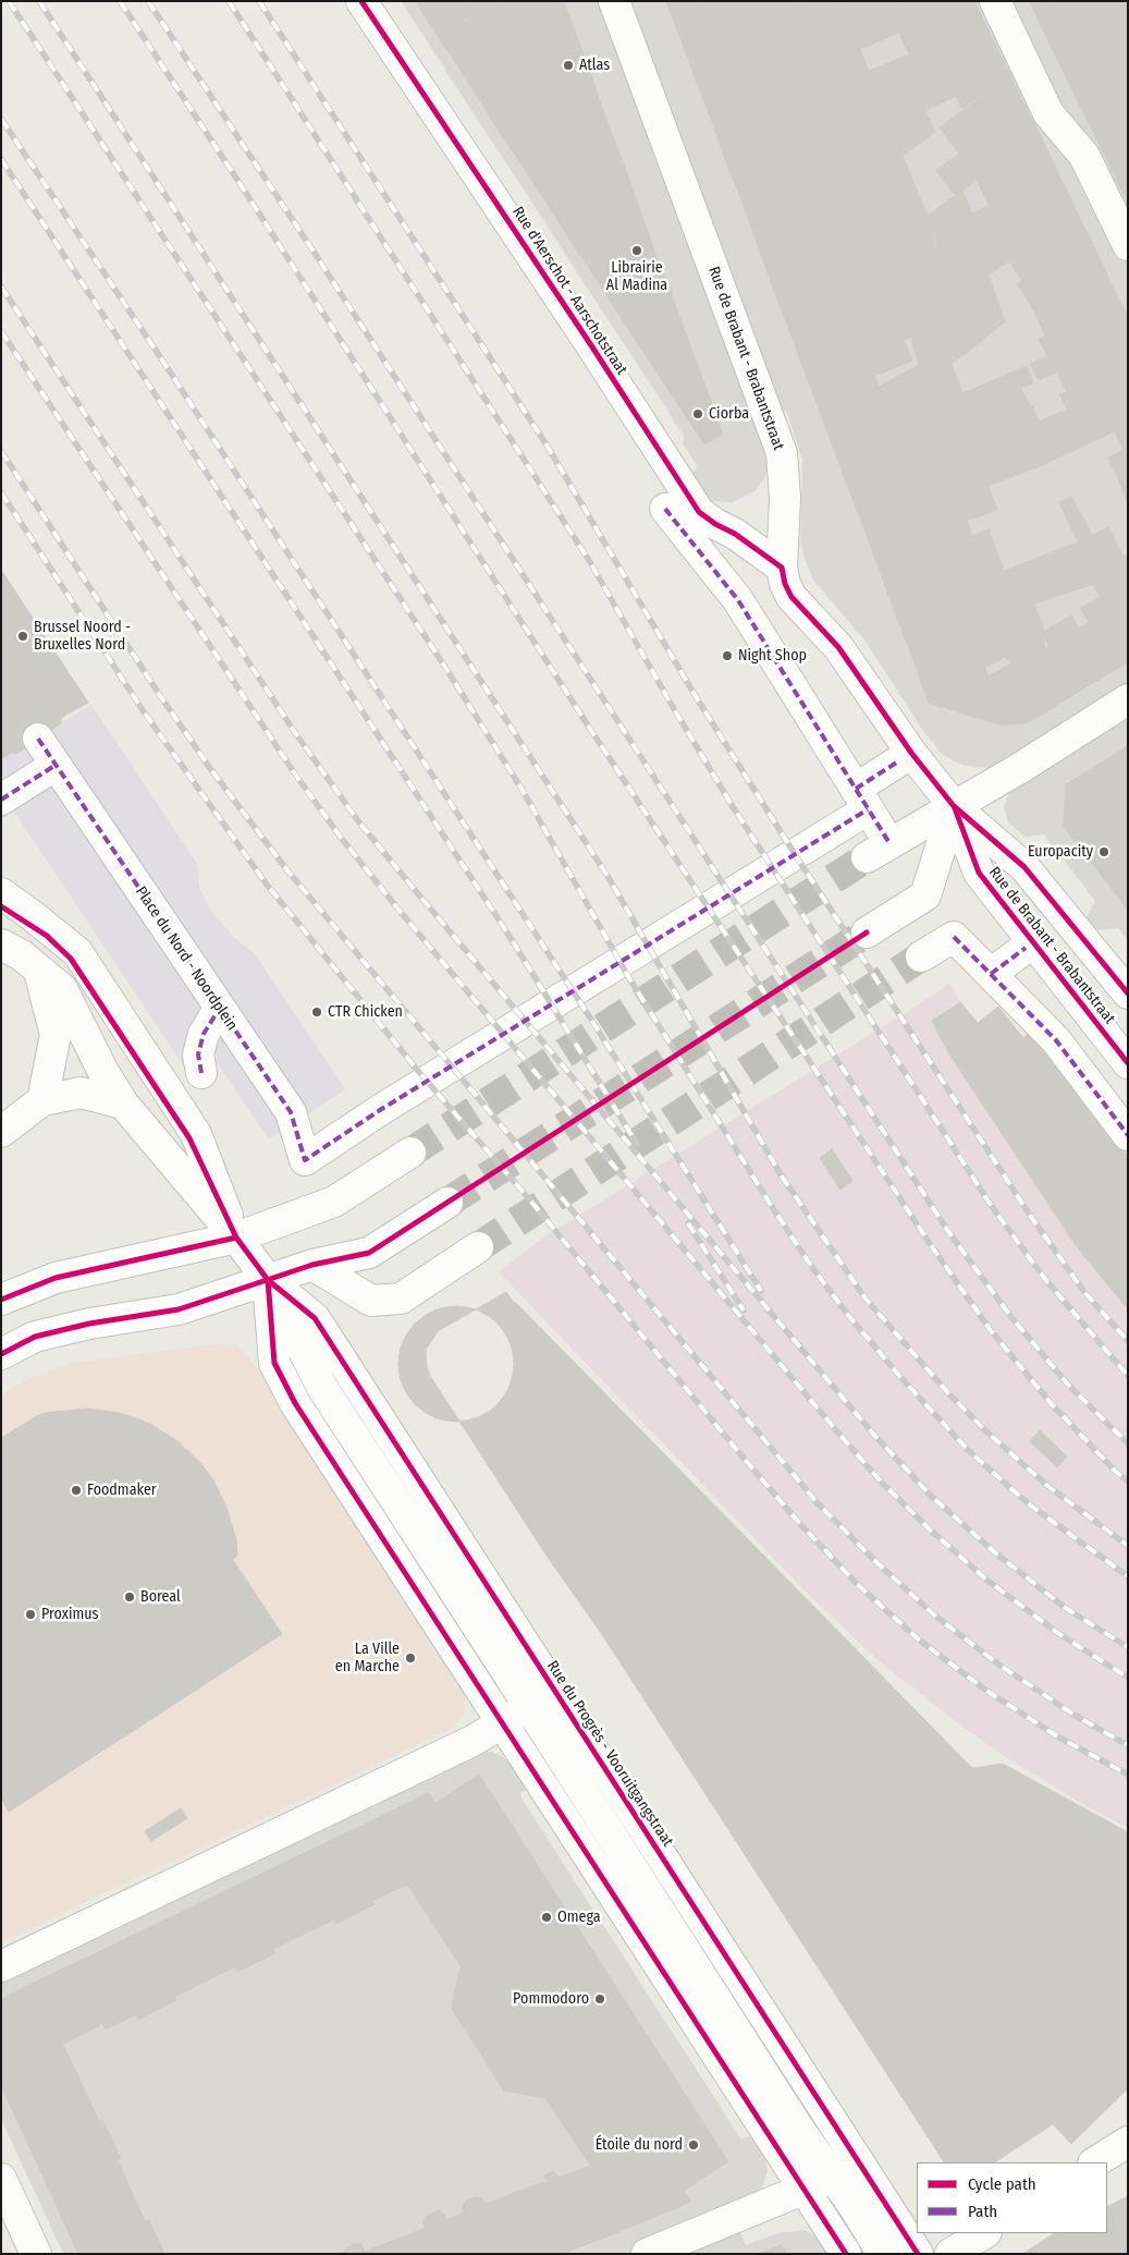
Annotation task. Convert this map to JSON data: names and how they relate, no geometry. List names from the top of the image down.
{
  "streets": {
    "street": [
      "Rue d'Aerschot - Aarschotstraat",
      "Rue de Brabant - Brabantstraat",
      "Place du Nord - Noordplein",
      "Rue du Progrès - Vooruitgangstraat"
    ]
  },
  "crossings": [
    ["Rue d'Aerschot - Aarschotstraat", "Rue de Brabant - Brabantstraat"]
  ],
  "places": [
    "Atlas",
    "Librairie Al Madina",
    "Ciorba",
    "Brussel Noord - Bruxelles Nord",
    "Night Shop",
    "Europacity",
    "CTR Chicken",
    "Foodmaker",
    "Boreal",
    "Proximus",
    "La Ville en Marche",
    "Omega",
    "Pommodoro",
    "Étoile du nord"
  ],
  "legend": ["Cycle path", "Path"]
}
